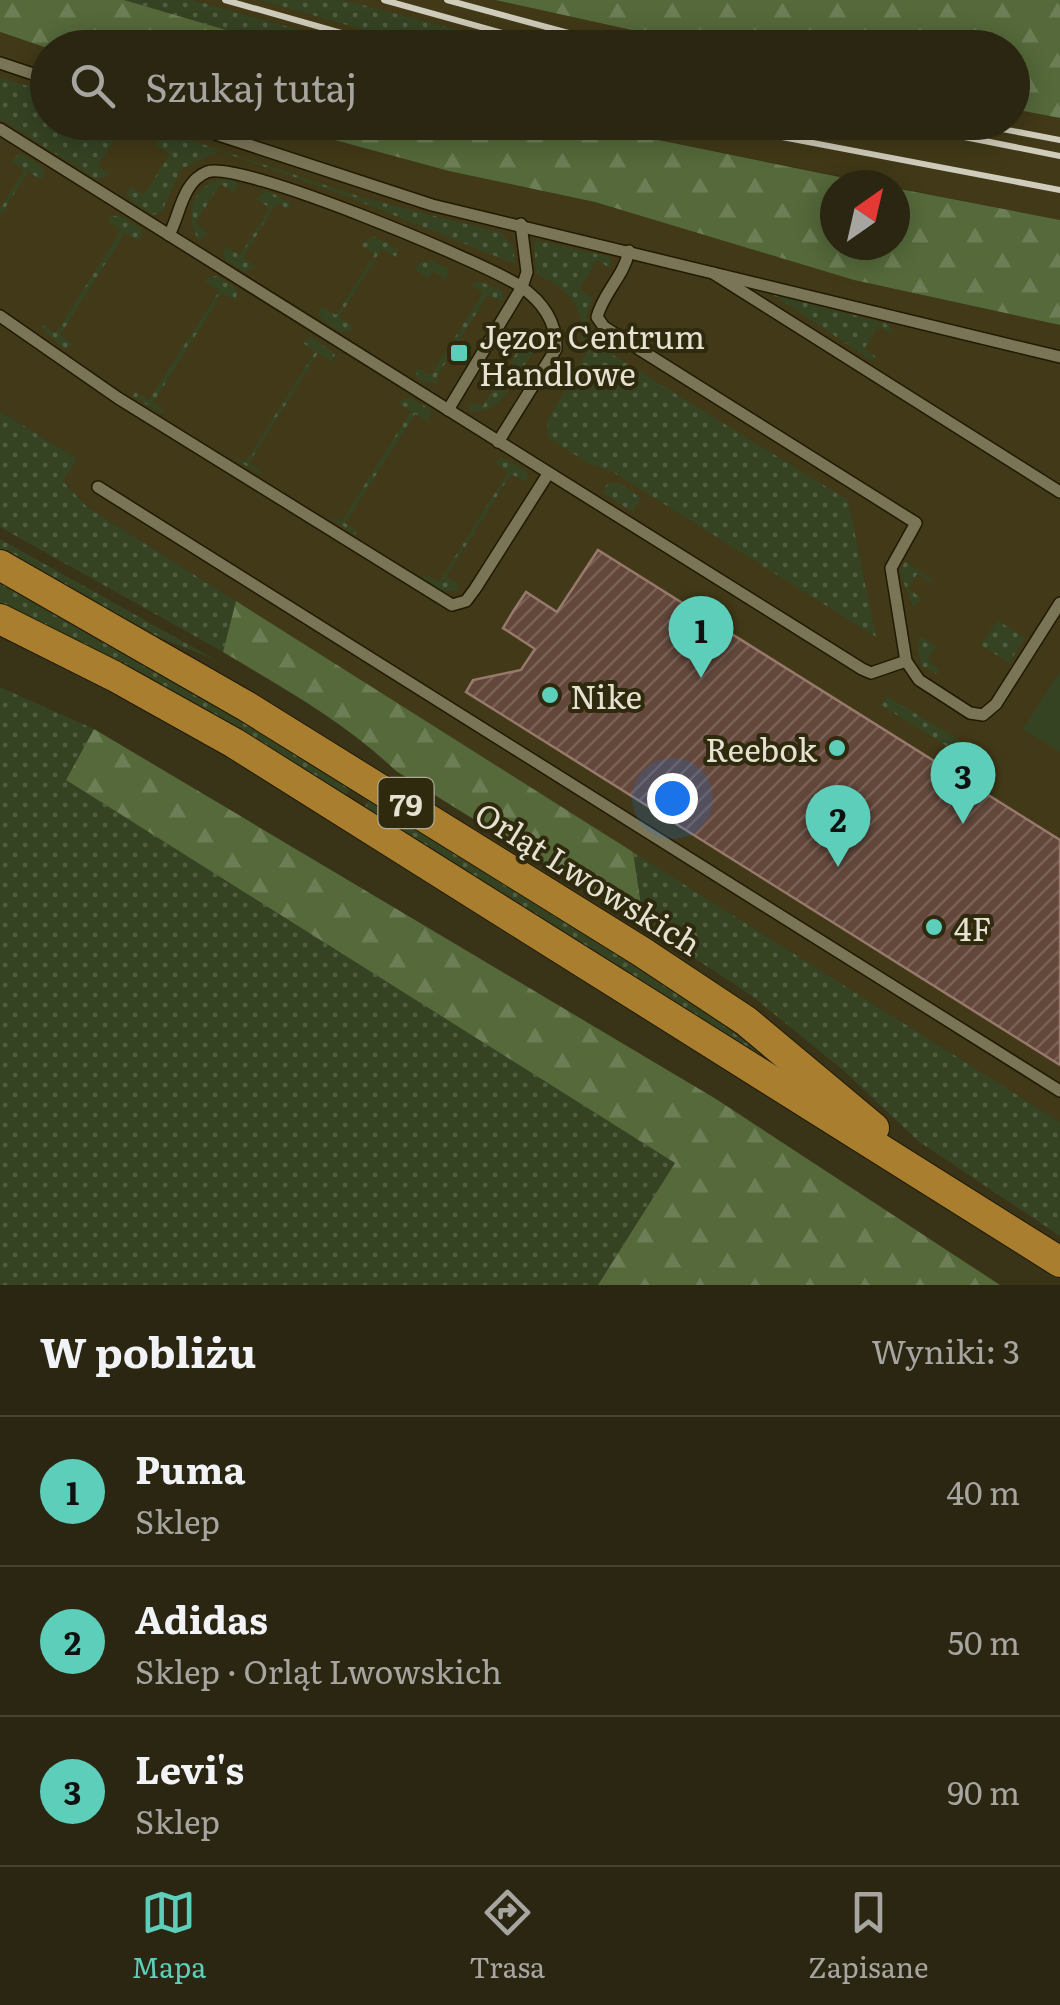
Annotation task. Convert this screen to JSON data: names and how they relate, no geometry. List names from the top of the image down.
{
  "streets": {
    "main road": ["79", "Orląt Lwowskich"]
  },
  "places": {
    "transit": ["Jęzor Centrum Handlowe"],
    "other": ["Nike", "Reebok", "4F"]
  },
  "north": "top right",
  "page": {
    "search": "Szukaj tutaj",
    "pins": ["1", "3", "2"],
    "heading": ["W pobliżu", "Wyniki: 3"],
    "list": [
      {
        "mark": "1",
        "name": "Puma",
        "note": "Sklep",
        "value": "40 m"
      },
      {
        "mark": "2",
        "name": "Adidas",
        "note": "Sklep · Orląt Lwowskich",
        "value": "50 m"
      },
      {
        "mark": "3",
        "name": "Levi's",
        "note": "Sklep",
        "value": "90 m"
      }
    ],
    "nav": ["Mapa", "Trasa", "Zapisane"]
  }
}
